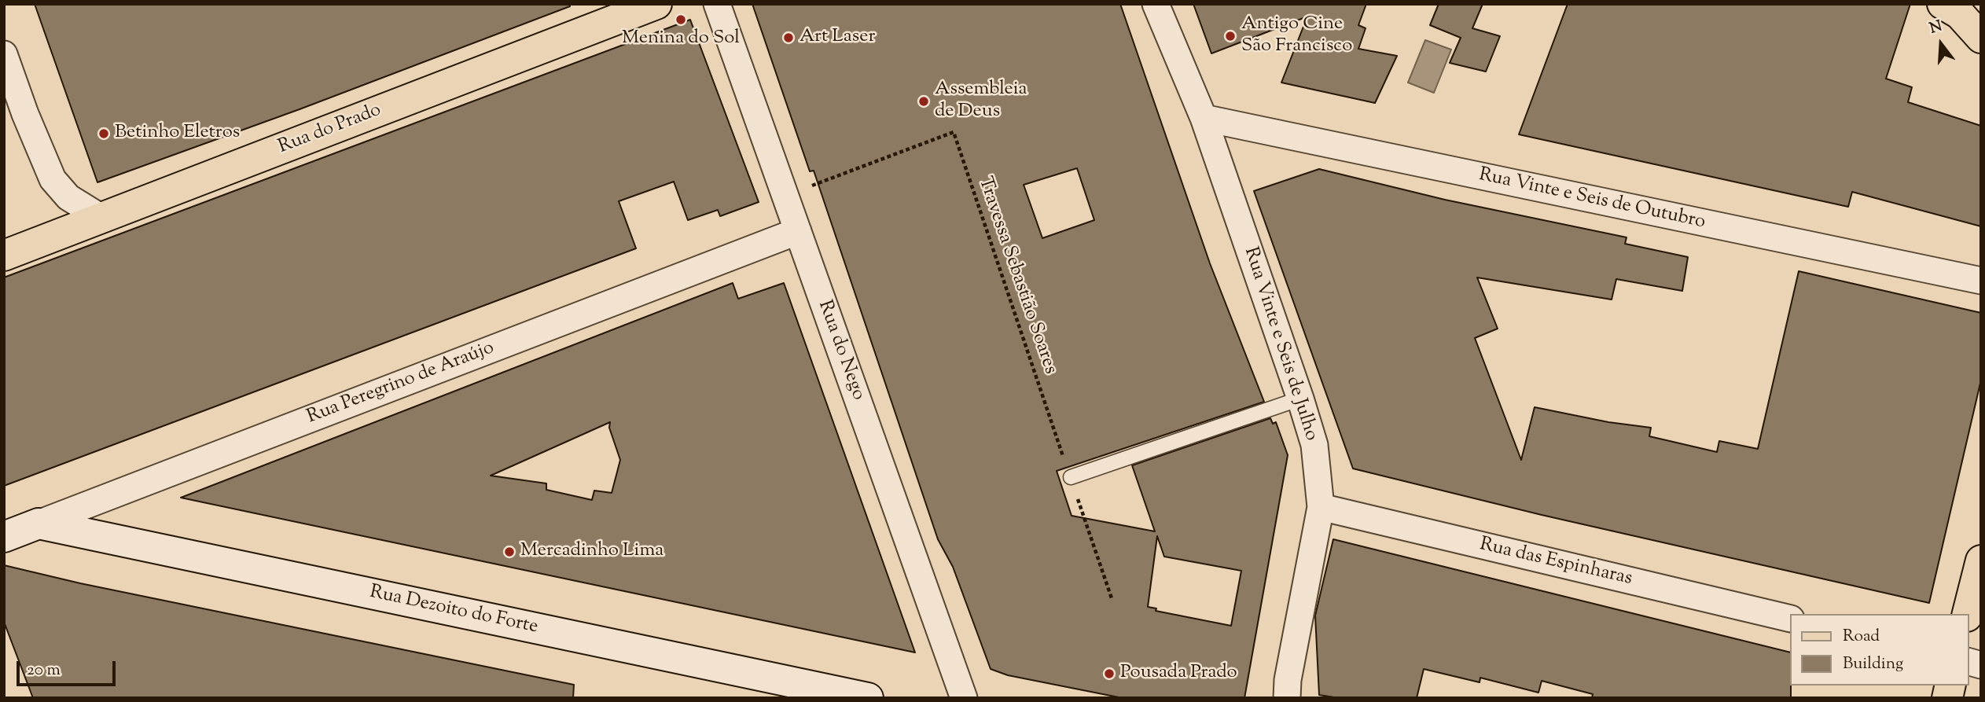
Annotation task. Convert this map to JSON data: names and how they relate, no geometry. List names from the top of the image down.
{
  "streets": {
    "main road": ["Rua do Prado", "Rua Peregrino de Araújo", "Rua Dezoito do Forte"],
    "street": [
      "Rua Vinte e Seis de Outubro",
      "Rua Vinte e Seis de Julho",
      "Rua do Nego",
      "Rua das Espinharas"
    ],
    "path": ["Travessa Sebastião Soares"]
  },
  "crossings": [
    ["Rua Vinte e Seis de Outubro", "Rua Vinte e Seis de Julho"],
    ["Travessa Sebastião Soares", "Rua do Nego"],
    ["Rua Vinte e Seis de Julho", "Rua das Espinharas"],
    ["Rua do Nego", "Rua Peregrino de Araújo"],
    ["Rua Peregrino de Araújo", "Rua Dezoito do Forte"]
  ],
  "places": [
    "Menina do Sol",
    "Antigo Cine São Francisco",
    "Art Laser",
    "Assembleia de Deus",
    "Betinho Eletros",
    "Mercadinho Lima",
    "Pousada Prado"
  ],
  "legend": ["Road", "Building"],
  "scale_bar": "20 m",
  "north": "top"
}
